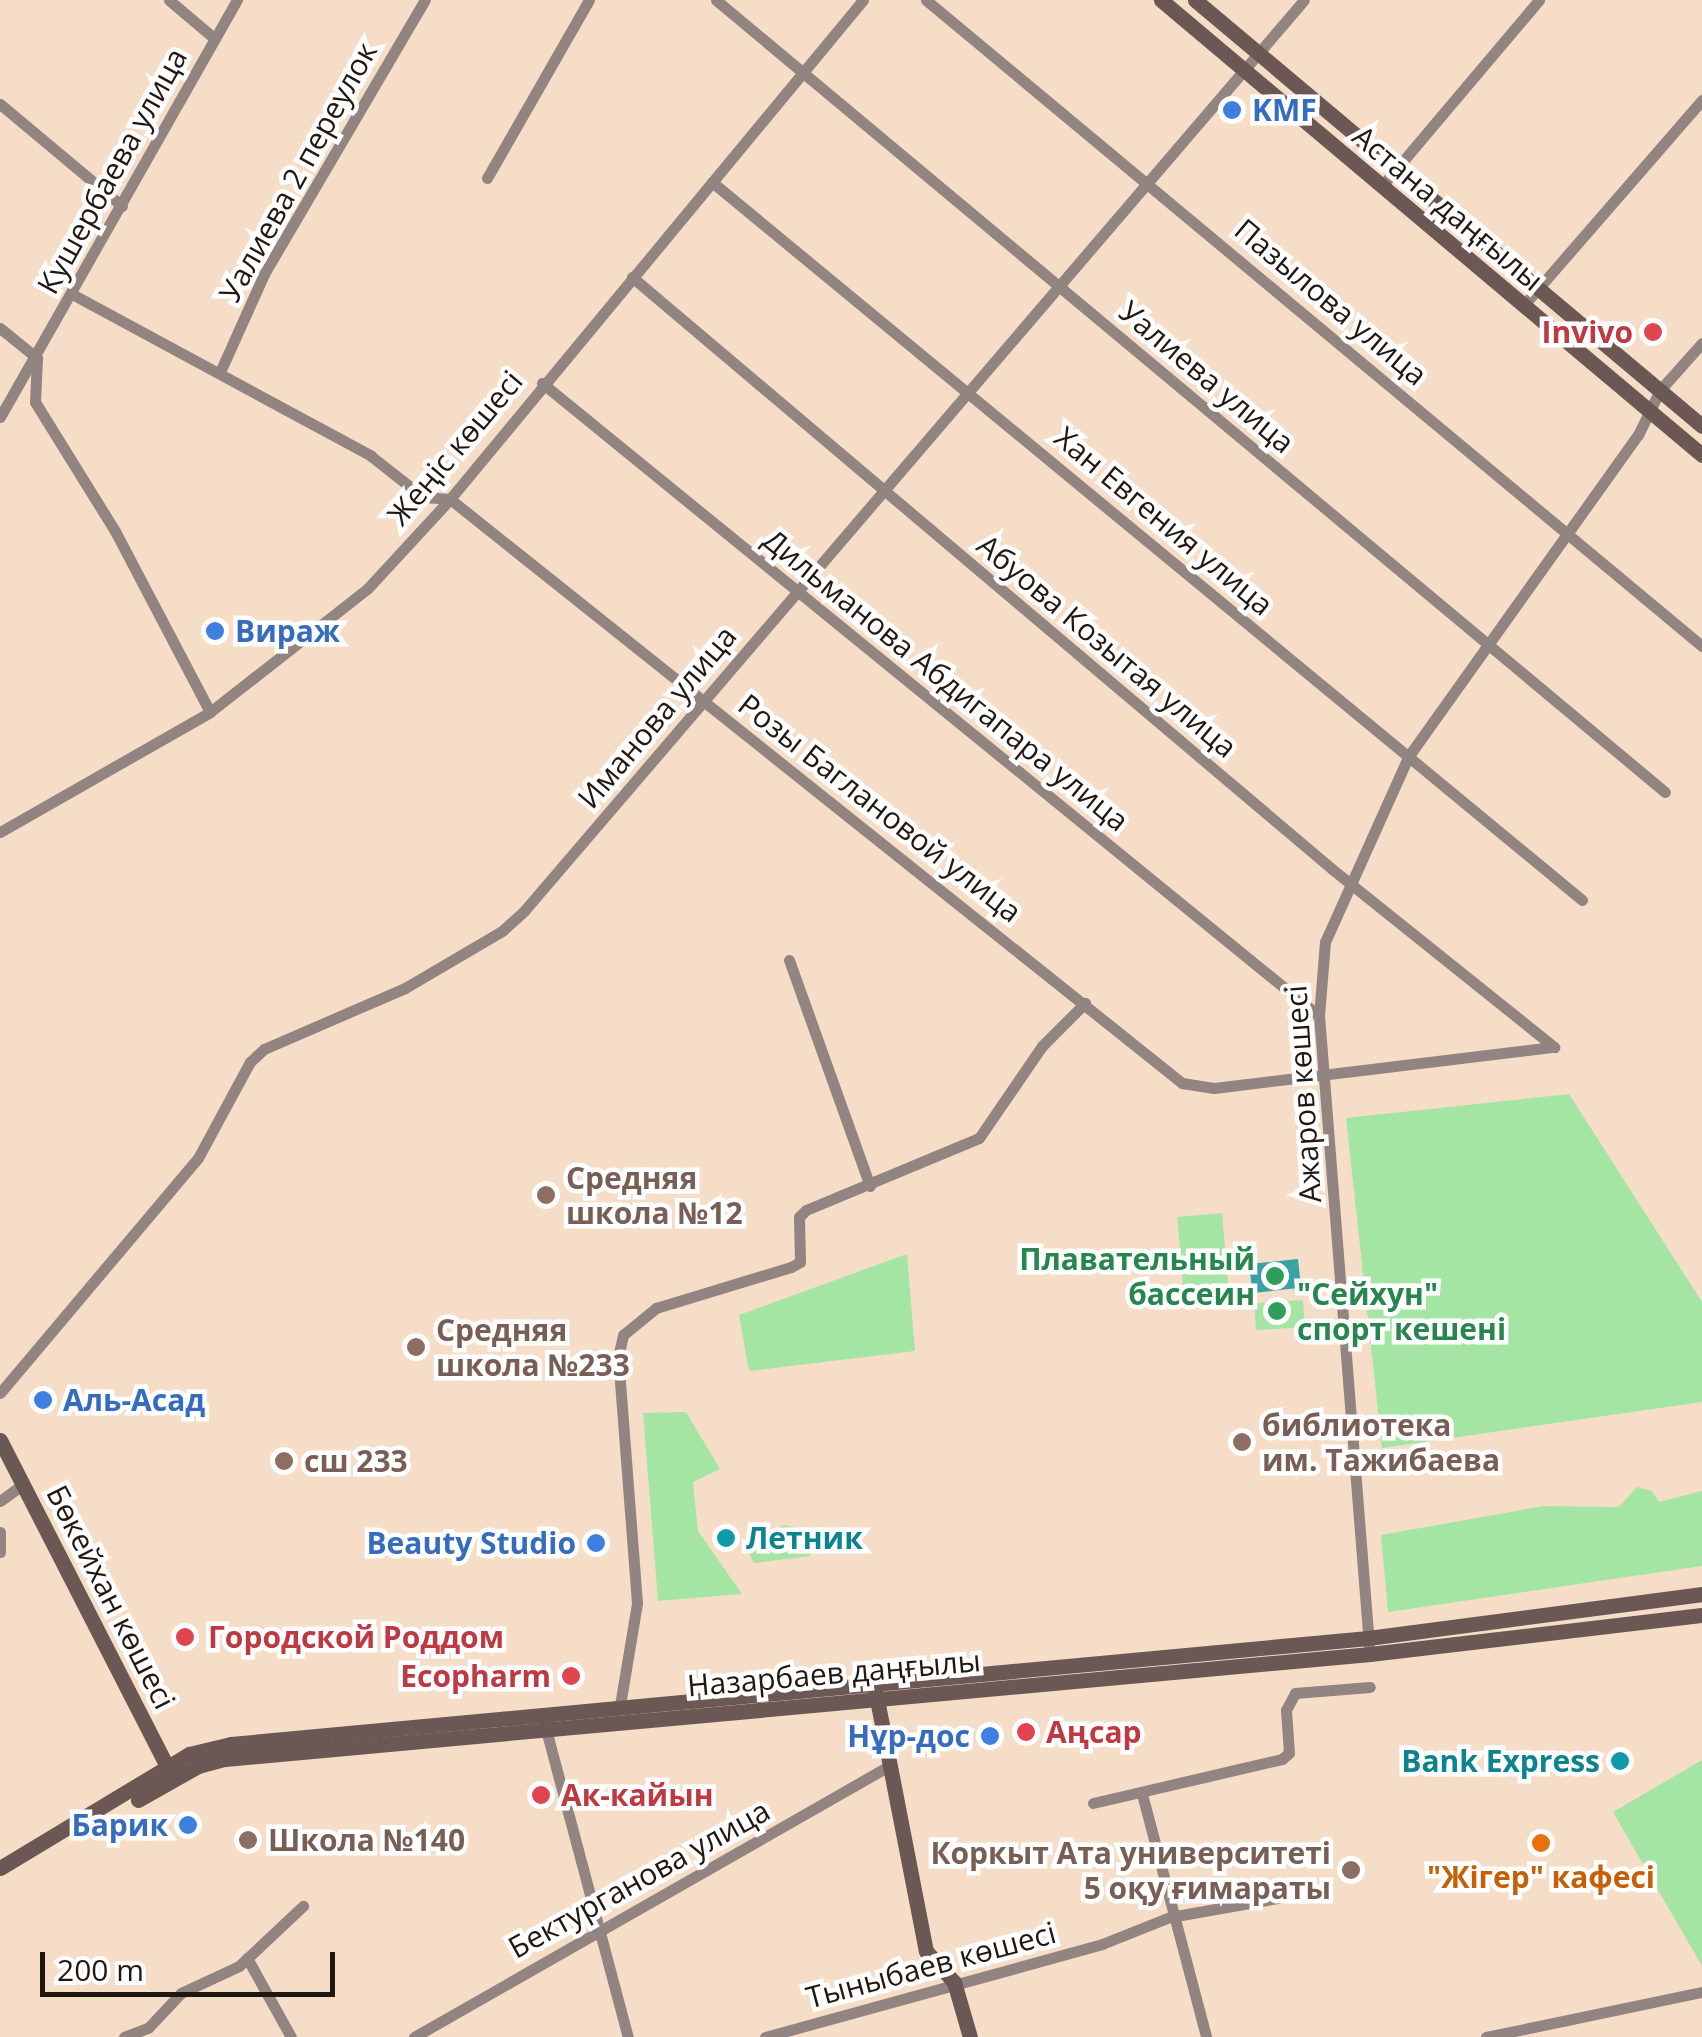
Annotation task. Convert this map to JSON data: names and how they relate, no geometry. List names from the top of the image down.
{
  "streets": {
    "main road": ["Астана даңғылы", "Бөкейхан көшесі", "Назарбаев даңғылы"],
    "street": [
      "Кушербаева улица",
      "Уалиева 2 переулок",
      "Пазылова улица",
      "Уалиева улица",
      "Жеңіс көшесі",
      "Хан Евгения улица",
      "Абуова Козытая улица",
      "Дильманова Абдигапара улица",
      "Иманова улица",
      "Розы Баглановой улица",
      "Ажаров көшесі",
      "Бектурганова улица",
      "Тыныбаев көшесі"
    ]
  },
  "crossings": [
    ["Кушербаева улица", "Розы Баглановой улица"],
    ["Уалиева 2 переулок", "Розы Баглановой улица"],
    ["Астана даңғылы", "Иманова улица"],
    ["Астана даңғылы", "Ажаров көшесі"],
    ["Пазылова улица", "Иманова улица"],
    ["Пазылова улица", "Ажаров көшесі"],
    ["Уалиева улица", "Жеңіс көшесі"],
    ["Уалиева улица", "Иманова улица"],
    ["Уалиева улица", "Ажаров көшесі"],
    ["Жеңіс көшесі", "Хан Евгения улица"],
    ["Жеңіс көшесі", "Абуова Козытая улица"],
    ["Жеңіс көшесі", "Дильманова Абдигапара улица"],
    ["Жеңіс көшесі", "Розы Баглановой улица"],
    ["Хан Евгения улица", "Иманова улица"],
    ["Хан Евгения улица", "Ажаров көшесі"],
    ["Абуова Козытая улица", "Иманова улица"],
    ["Абуова Козытая улица", "Розы Баглановой улица"],
    ["Абуова Козытая улица", "Ажаров көшесі"],
    ["Дильманова Абдигапара улица", "Иманова улица"],
    ["Дильманова Абдигапара улица", "Ажаров көшесі"],
    ["Иманова улица", "Розы Баглановой улица"],
    ["Розы Баглановой улица", "Ажаров көшесі"],
    ["Ажаров көшесі", "Назарбаев даңғылы"],
    ["Бөкейхан көшесі", "Назарбаев даңғылы"]
  ],
  "places": [
    "KMF",
    "Invivo",
    "Вираж",
    "Средняя школа №12",
    "Плавательный бассеин",
    "\"Сейхун\" спорт кешені",
    "Средняя школа №233",
    "Аль-Асад",
    "библиотека им. Тажибаева",
    "сш 233",
    "Летник",
    "Beauty Studio",
    "Городской Роддом",
    "Ecopharm",
    "Аңсар",
    "Нұр-дос",
    "Bank Express",
    "Ак-кайын",
    "Барик",
    "Школа №140",
    "\"Жігер\" кафесі",
    "Коркыт Ата университеті 5 оқу ғимараты"
  ],
  "scale_bar": "200 m"
}
